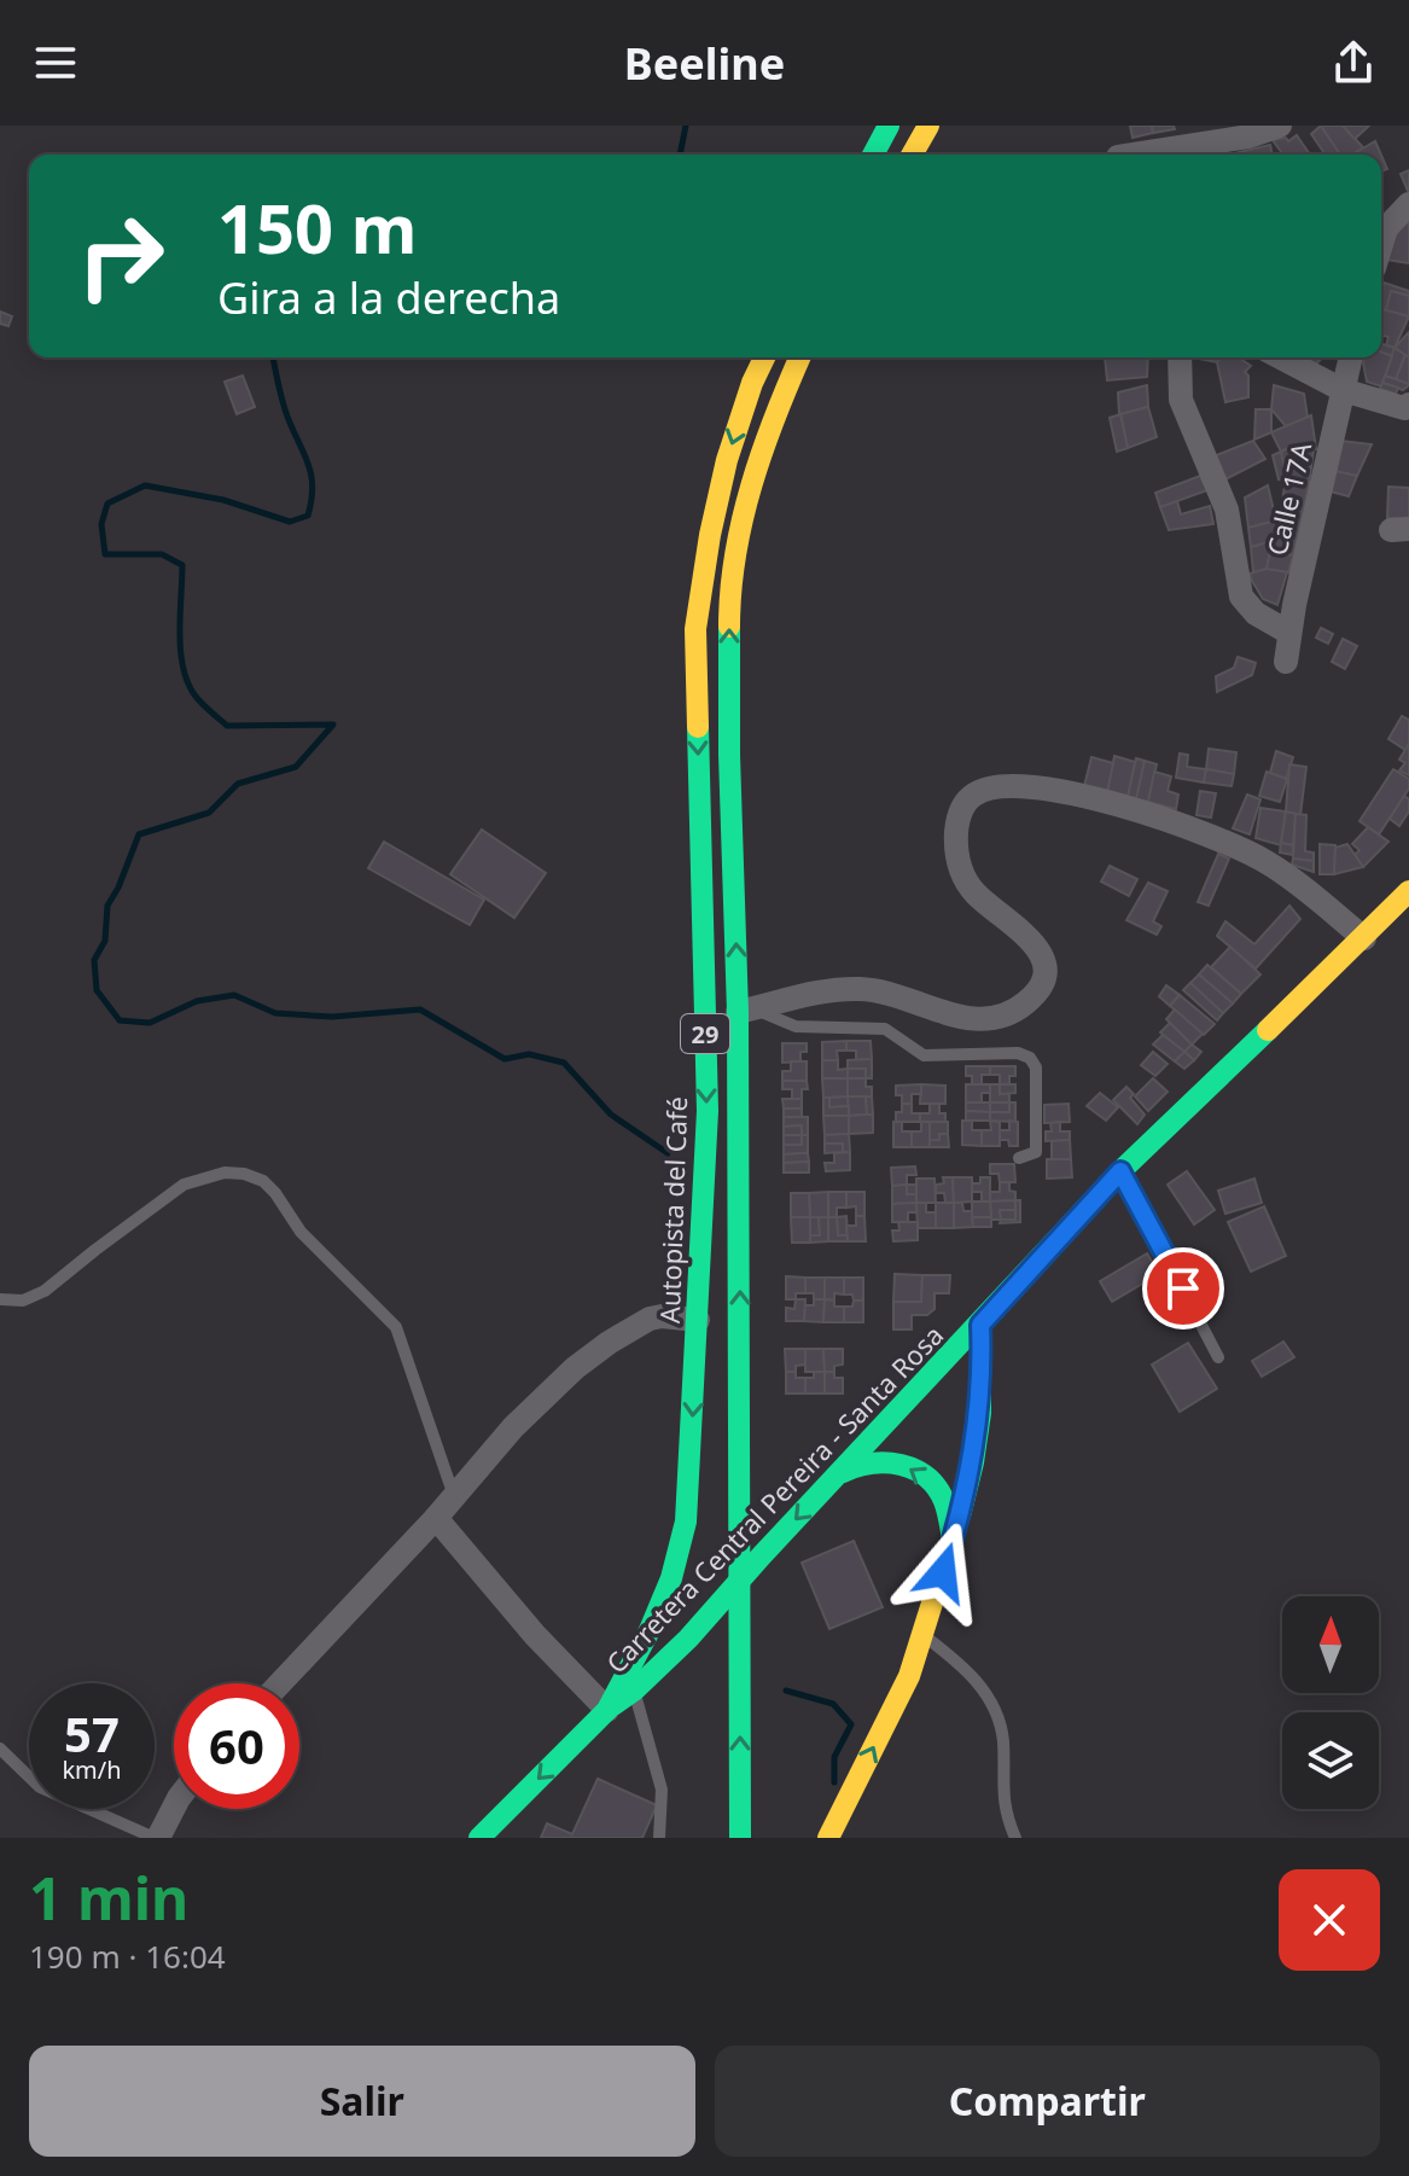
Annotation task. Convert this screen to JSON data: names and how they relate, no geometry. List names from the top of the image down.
{
  "streets": {
    "main road": ["29", "Autopista del Café", "Carretera Central Pereira - Santa Rosa"],
    "street": ["Calle 17A"]
  },
  "crossings": [
    ["Autopista del Café", "Carretera Central Pereira - Santa Rosa"]
  ],
  "north": "top",
  "page": {
    "header": "Beeline",
    "turn": ["150 m", "Gira a la derecha"],
    "speed": "57 km/h",
    "limit": "60",
    "heading": ["1 min", "190 m · 16:04"],
    "buttons": ["Salir", "Compartir"]
  }
}
